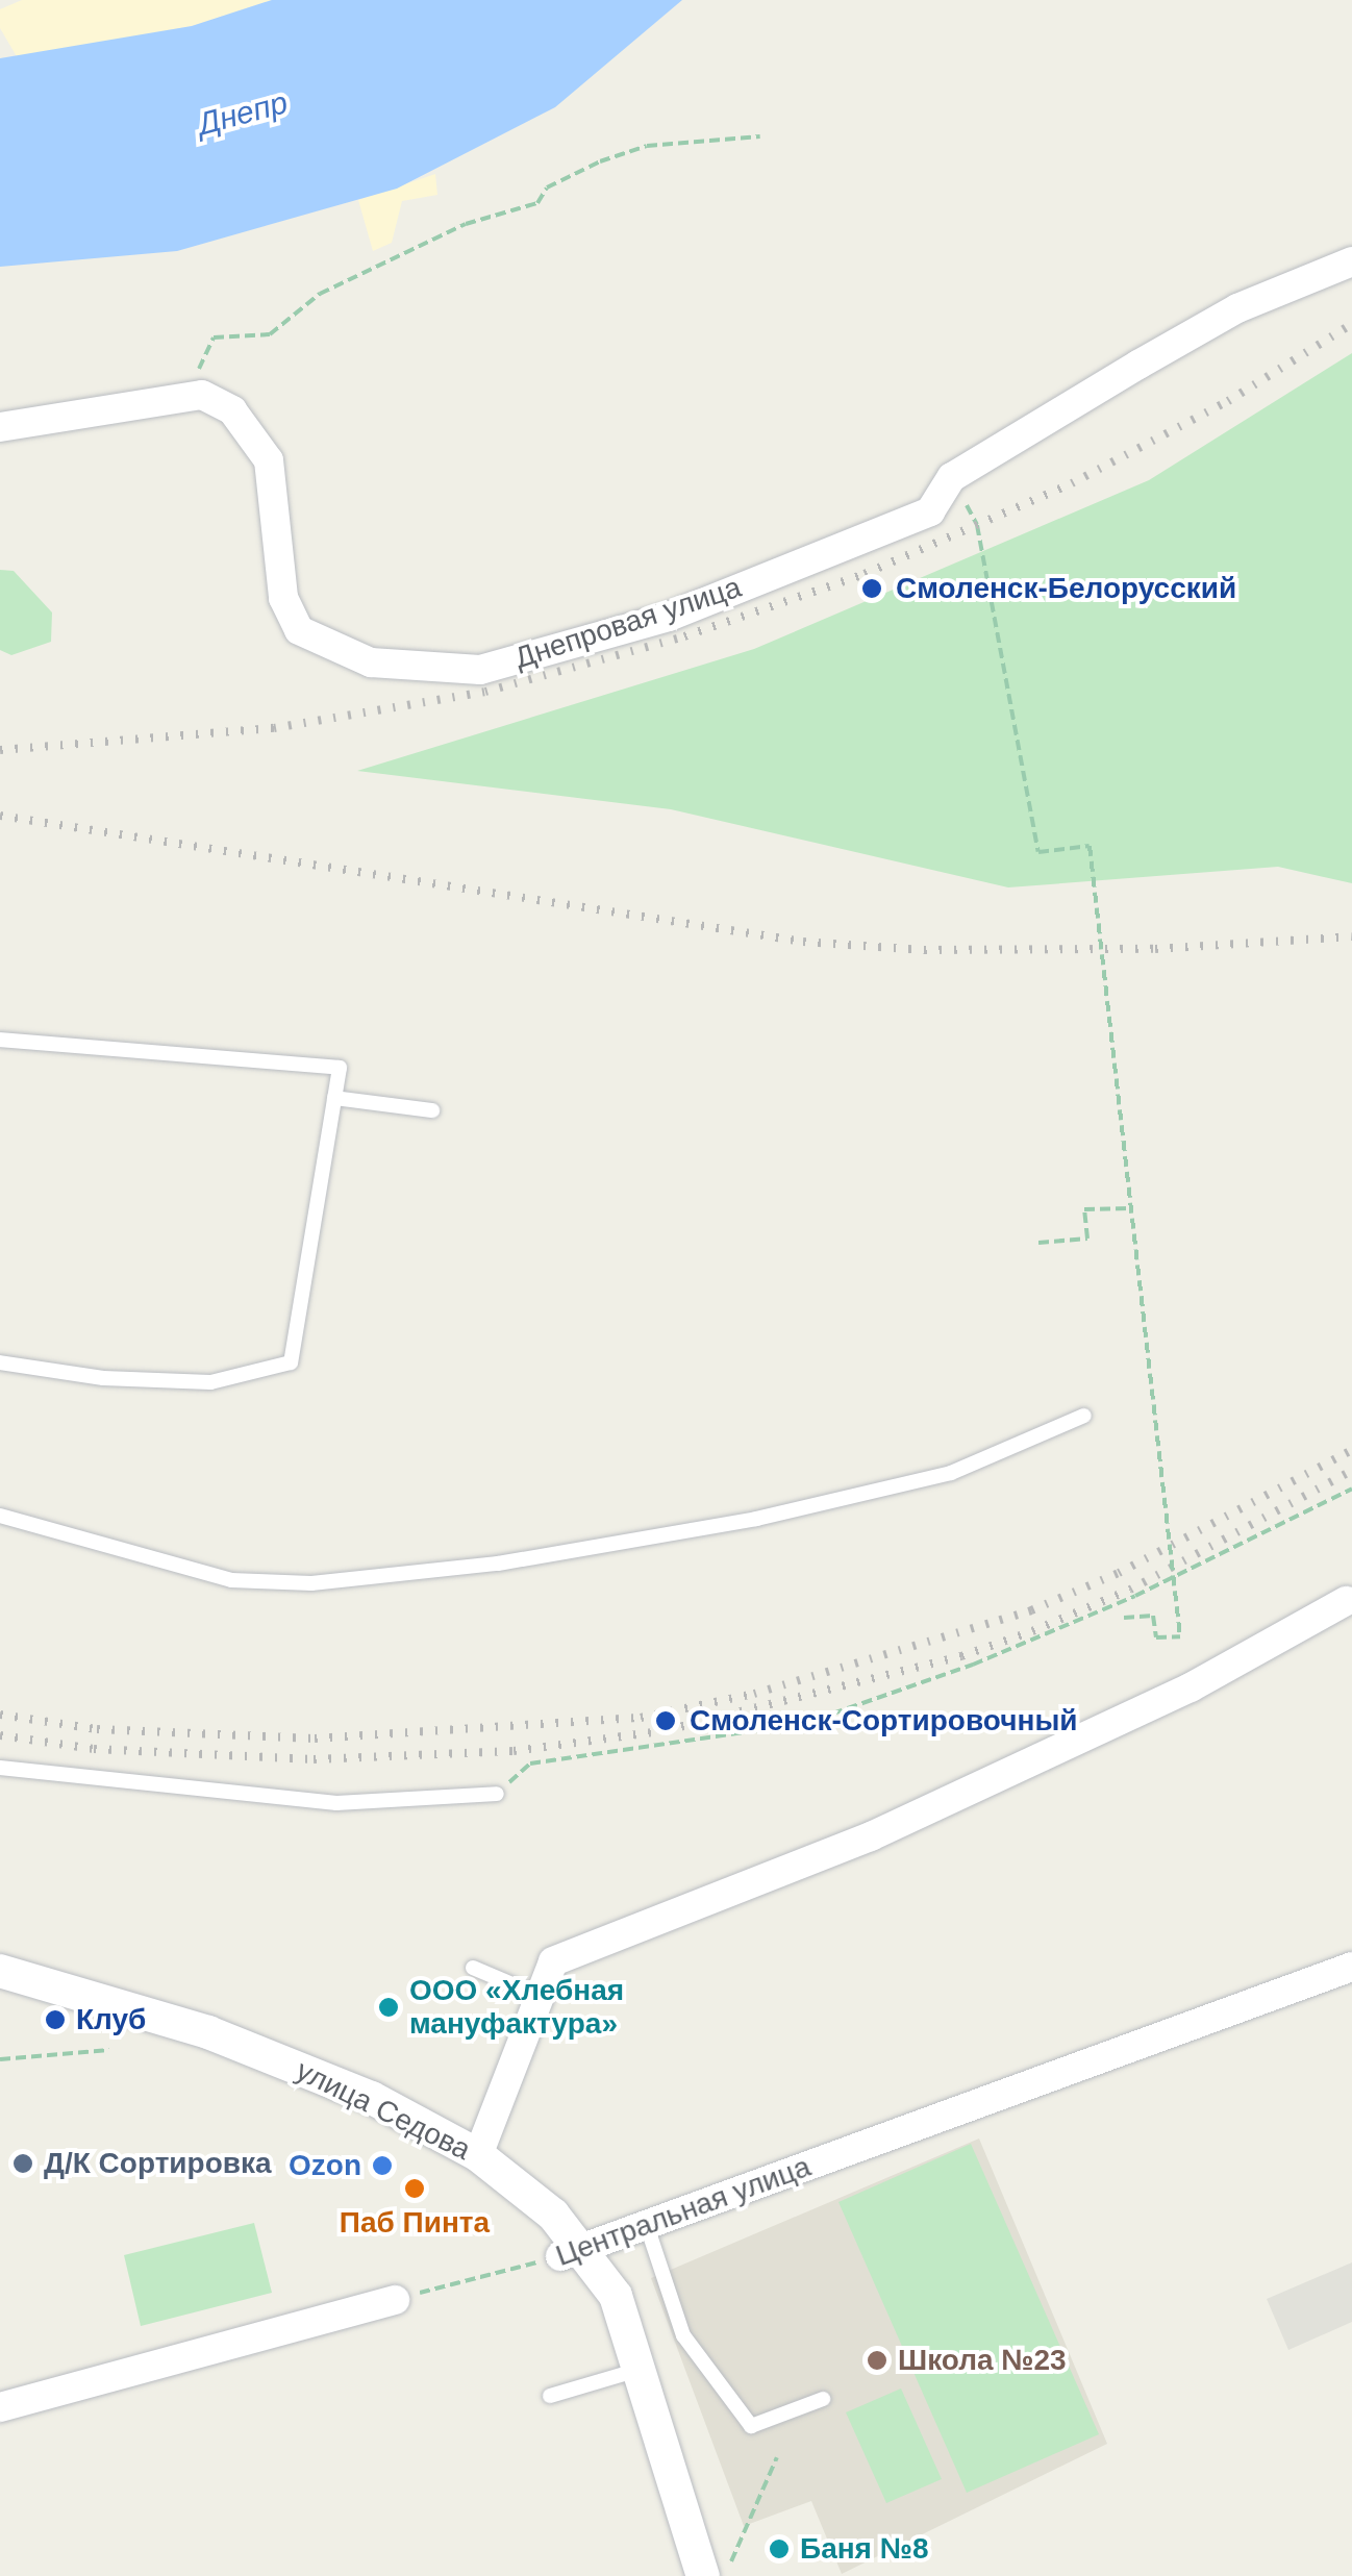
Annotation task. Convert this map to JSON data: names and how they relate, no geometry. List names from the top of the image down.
{
  "streets": {
    "street": ["Днепровая улица", "улица Седова", "Центральная улица"]
  },
  "crossings": [
    ["улица Седова", "Центральная улица"]
  ],
  "water": ["Днепр"],
  "places": [
    "Смоленск-Белорусский",
    "Смоленск-Сортировочный",
    "ООО «Хлебная мануфактура»",
    "Клуб",
    "Д/К Сортировка",
    "Ozon",
    "Паб Пинта",
    "Школа №23",
    "Баня №8"
  ]
}
